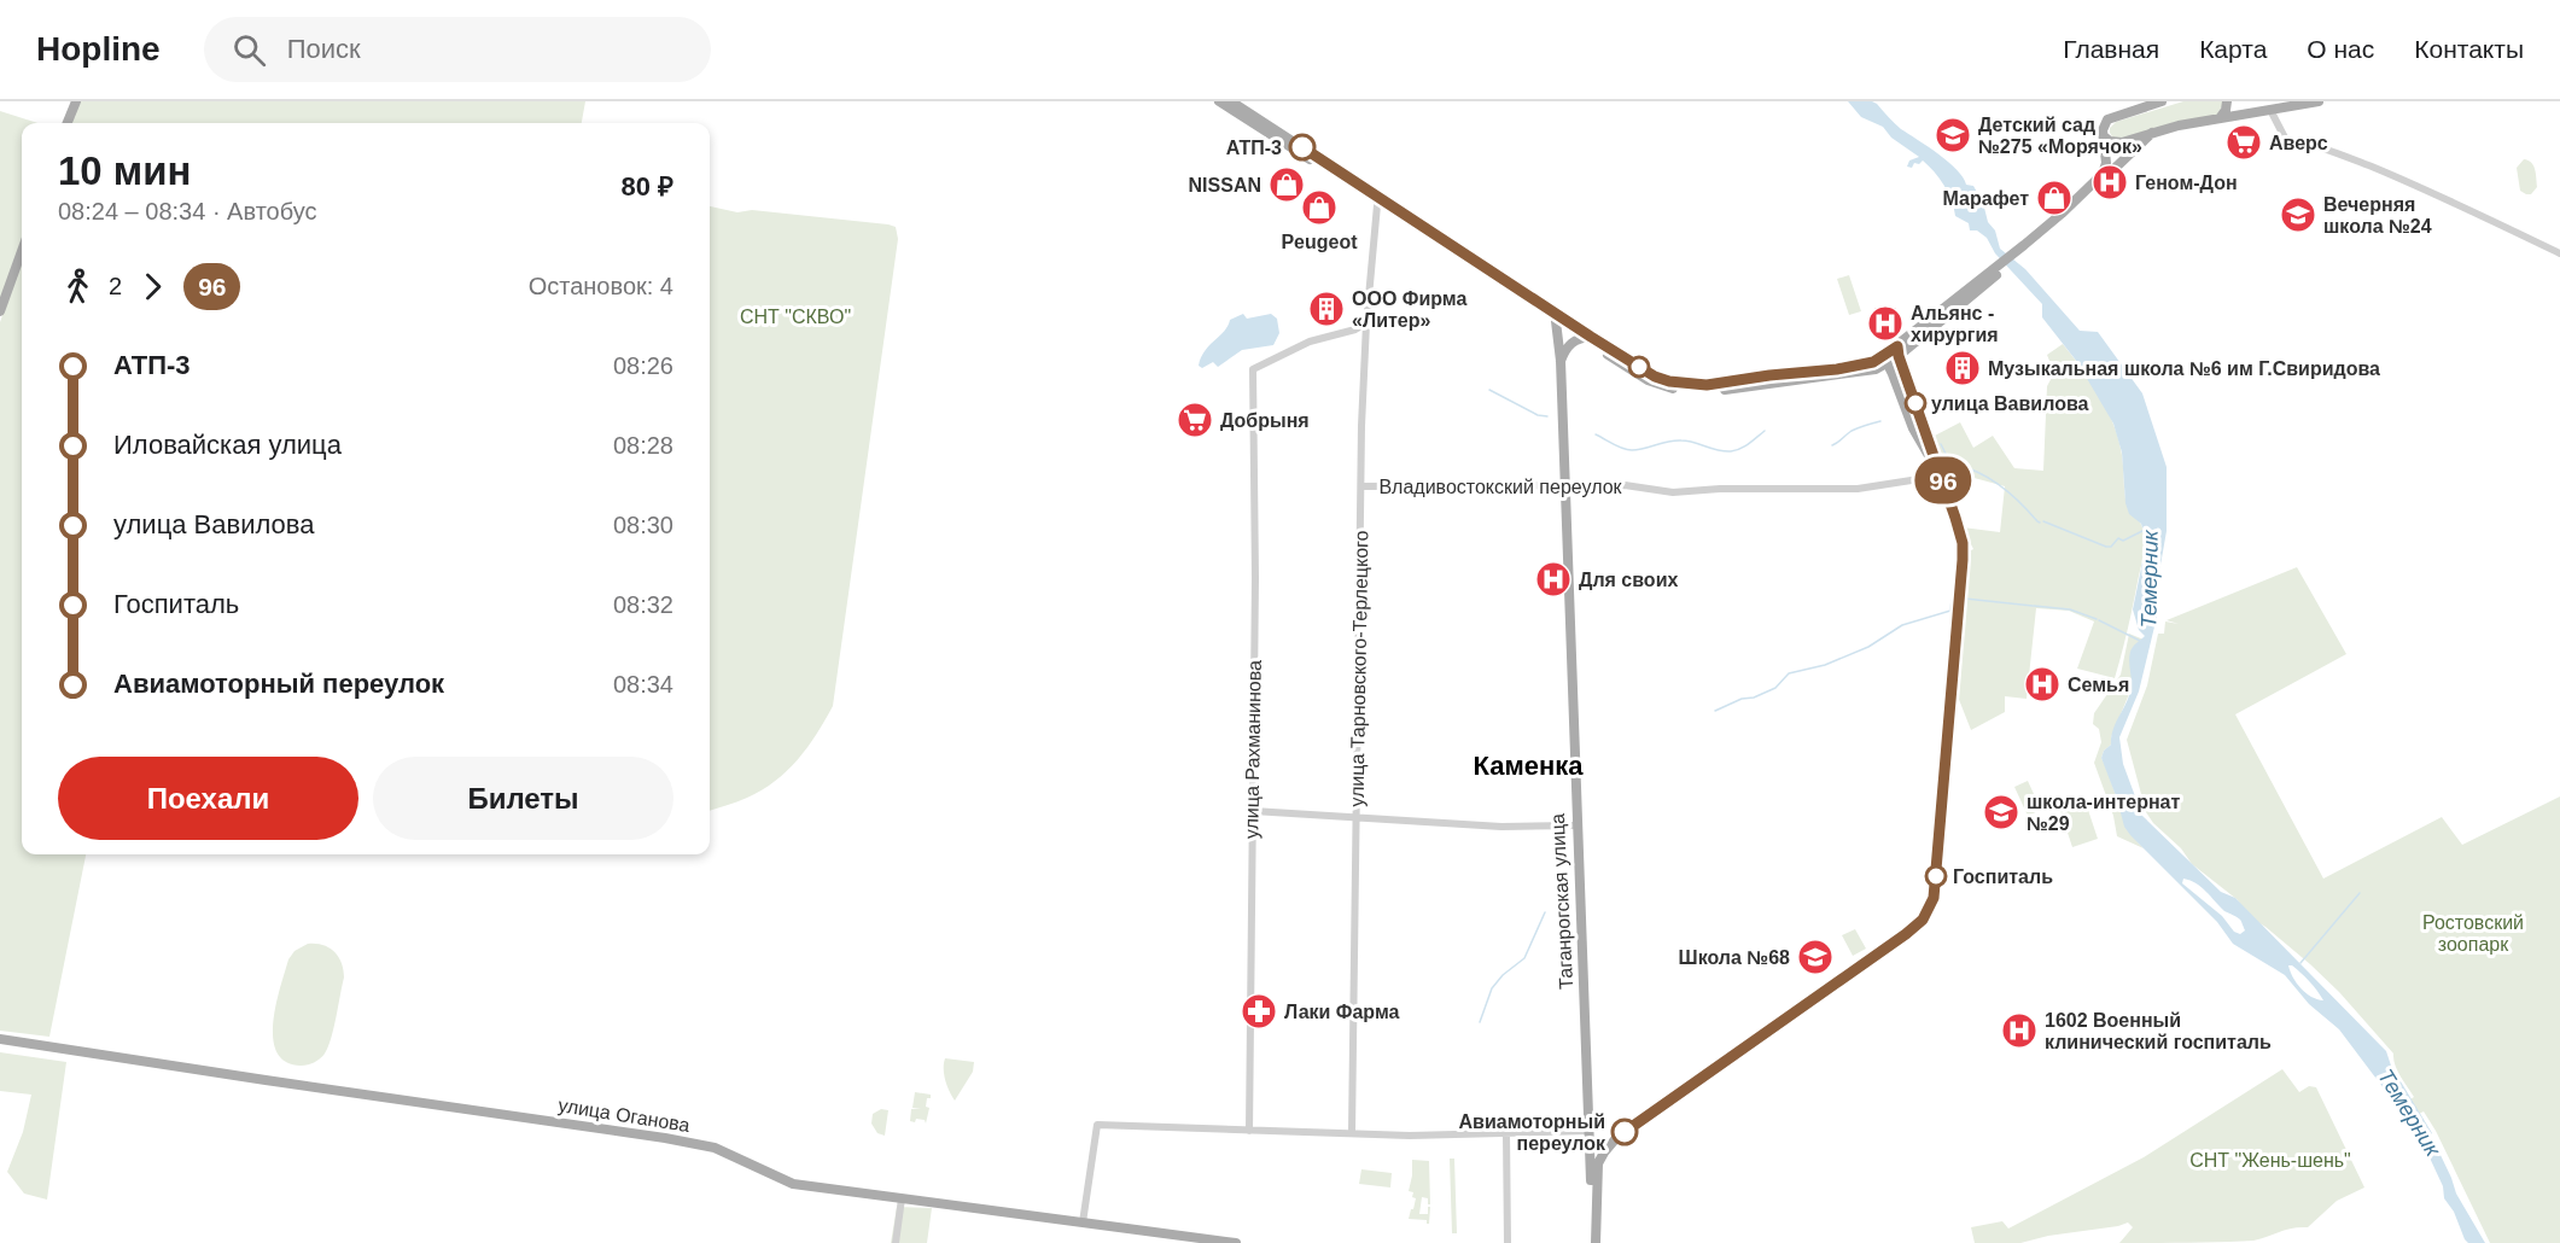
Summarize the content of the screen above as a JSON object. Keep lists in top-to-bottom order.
{
  "streets": {
    "main road": ["Таганрогская улица", "улица Оганова"],
    "street": ["Владивостокский переулок", "улица Тарновского-Терлецкого", "улица Рахманинова"]
  },
  "crossings": [
    ["Владивостокский переулок", "улица Тарновского-Терлецкого"],
    ["Владивостокский переулок", "Таганрогская улица"],
    ["улица Тарновского-Терлецкого", "улица Рахманинова"]
  ],
  "districts": ["Каменка"],
  "water": ["Темерник"],
  "parks": ["СНТ \"СКВО\"", "Ростовский зоопарк", "СНТ \"Жень-шень\""],
  "places": {
    "school or university": [
      "Детский сад №275 «Морячок»",
      "Вечерняя школа №24",
      "школа-интернат №29",
      "Школа №68"
    ],
    "supermarket": ["Аверс", "Добрыня"],
    "other": [
      "АТП-3",
      "улица Вавилова",
      "Госпиталь",
      "Авиамоторный переулок"
    ],
    "hospital": [
      "Геном-Дон",
      "Альянс - хирургия",
      "Для своих",
      "Семья",
      "1602 Военный клинический госпиталь"
    ],
    "shop": ["NISSAN", "Марафет", "Peugeot"],
    "building": ["ООО Фирма «Литер»", "Музыкальная школа №6 им Г.Свиридова"],
    "pharmacy": ["Лаки Фарма"]
  },
  "lines": ["bus line 96"],
  "page": {
    "header": "Hopline",
    "search": "Поиск",
    "nav": [
      "Главная",
      "Карта",
      "О нас",
      "Контакты"
    ],
    "on_map": "96",
    "heading": ["10 мин", "08:24 – 08:34 · Автобус", "80 ₽"],
    "legs": ["2", "96", "Остановок: 4"],
    "list": [
      {
        "name": "АТП-3",
        "value": "08:26"
      },
      {
        "name": "Иловайская улица",
        "value": "08:28"
      },
      {
        "name": "улица Вавилова",
        "value": "08:30"
      },
      {
        "name": "Госпиталь",
        "value": "08:32"
      },
      {
        "name": "Авиамоторный переулок",
        "value": "08:34"
      }
    ],
    "buttons": ["Поехали", "Билеты"]
  }
}
